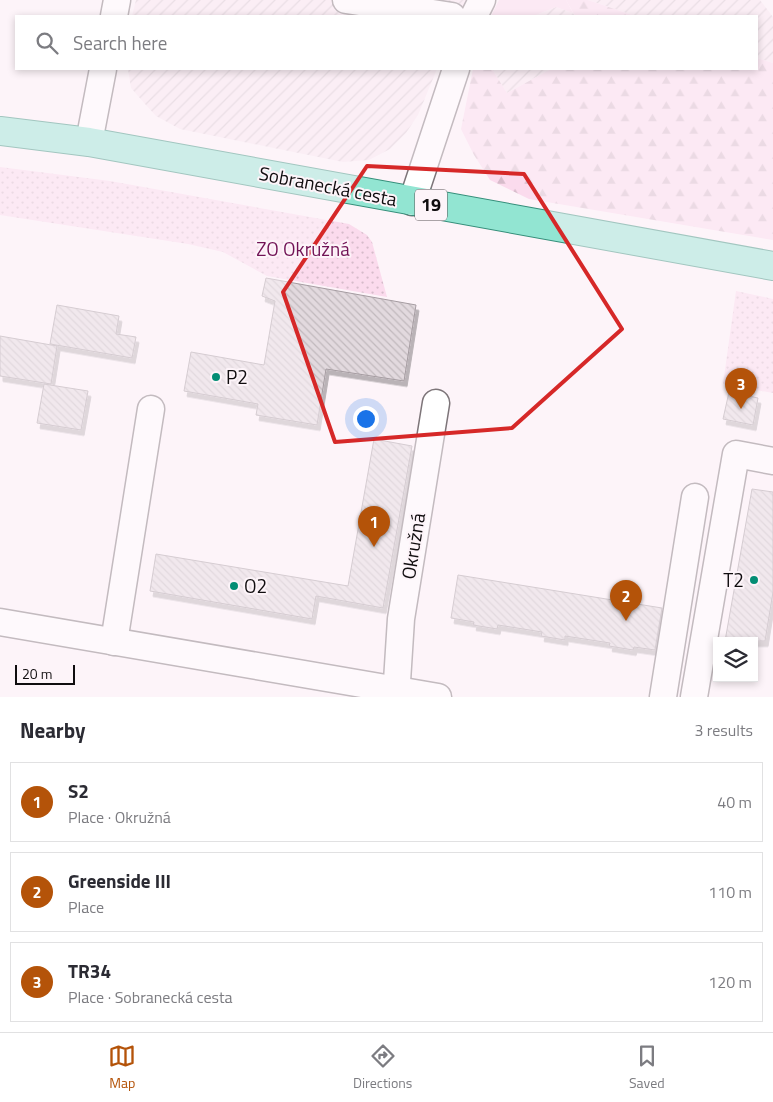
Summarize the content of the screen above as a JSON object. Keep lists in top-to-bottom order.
{
  "streets": {
    "main road": ["Sobranecká cesta", "19"],
    "street": ["Okružná"]
  },
  "parks": ["ZO Okružná"],
  "places": ["P2", "T2", "O2"],
  "scale_bar": "20 m",
  "page": {
    "search": "Search here",
    "pins": ["3", "1", "2"],
    "scale": "20 m",
    "heading": ["Nearby", "3 results"],
    "list": [
      {
        "mark": "1",
        "name": "S2",
        "note": "Place · Okružná",
        "value": "40 m"
      },
      {
        "mark": "2",
        "name": "Greenside III",
        "note": "Place",
        "value": "110 m"
      },
      {
        "mark": "3",
        "name": "TR34",
        "note": "Place · Sobranecká cesta",
        "value": "120 m"
      }
    ],
    "nav": ["Map", "Directions", "Saved"]
  }
}
